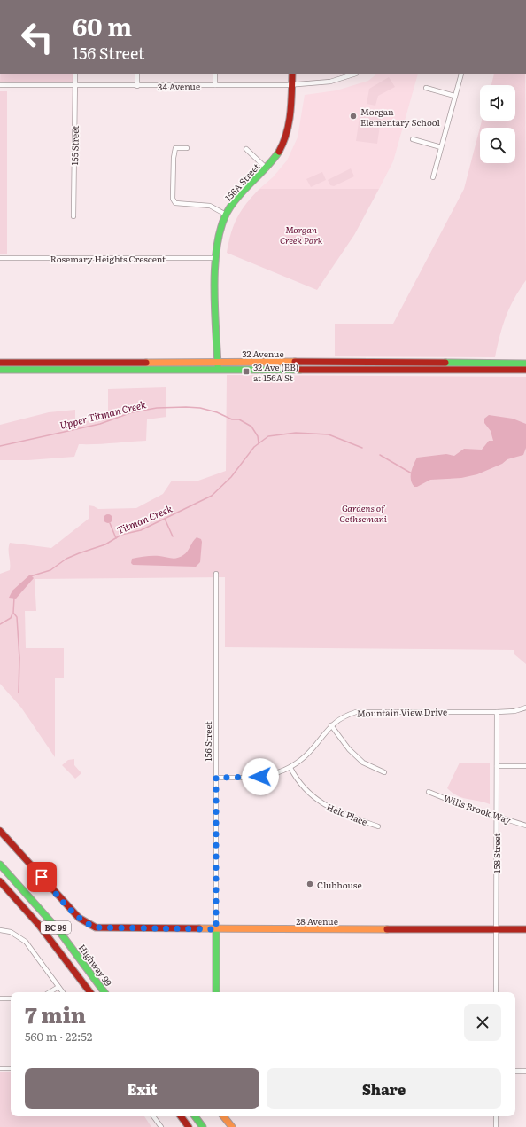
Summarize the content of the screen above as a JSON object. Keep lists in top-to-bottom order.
{
  "streets": {
    "main road": [
      "156A Street",
      "32 Avenue",
      "156 Street",
      "28 Avenue",
      "BC 99",
      "Highway 99"
    ],
    "street": [
      "34 Avenue",
      "155 Street",
      "Rosemary Heights Crescent",
      "Mountain View Drive",
      "Wills Brook Way",
      "Helc Place",
      "158 Street"
    ]
  },
  "crossings": [
    ["34 Avenue", "155 Street"],
    ["34 Avenue", "156A Street"],
    ["156A Street", "Rosemary Heights Crescent"],
    ["156A Street", "32 Avenue"],
    ["Mountain View Drive", "156 Street"],
    ["Mountain View Drive", "Helc Place"],
    ["Mountain View Drive", "158 Street"],
    ["156 Street", "28 Avenue"],
    ["Wills Brook Way", "158 Street"],
    ["158 Street", "28 Avenue"]
  ],
  "water": ["Upper Titman Creek", "Titman Creek"],
  "parks": ["Morgan Creek Park", "Gardens of Gethsemani"],
  "places": {
    "other": ["Morgan Elementary School", "Clubhouse"],
    "transit": ["32 Ave (EB) at 156A St"]
  },
  "page": {
    "turn": ["60 m", "156 Street"],
    "heading": ["7 min", "560 m · 22:52"],
    "buttons": ["Exit", "Share"]
  }
}
